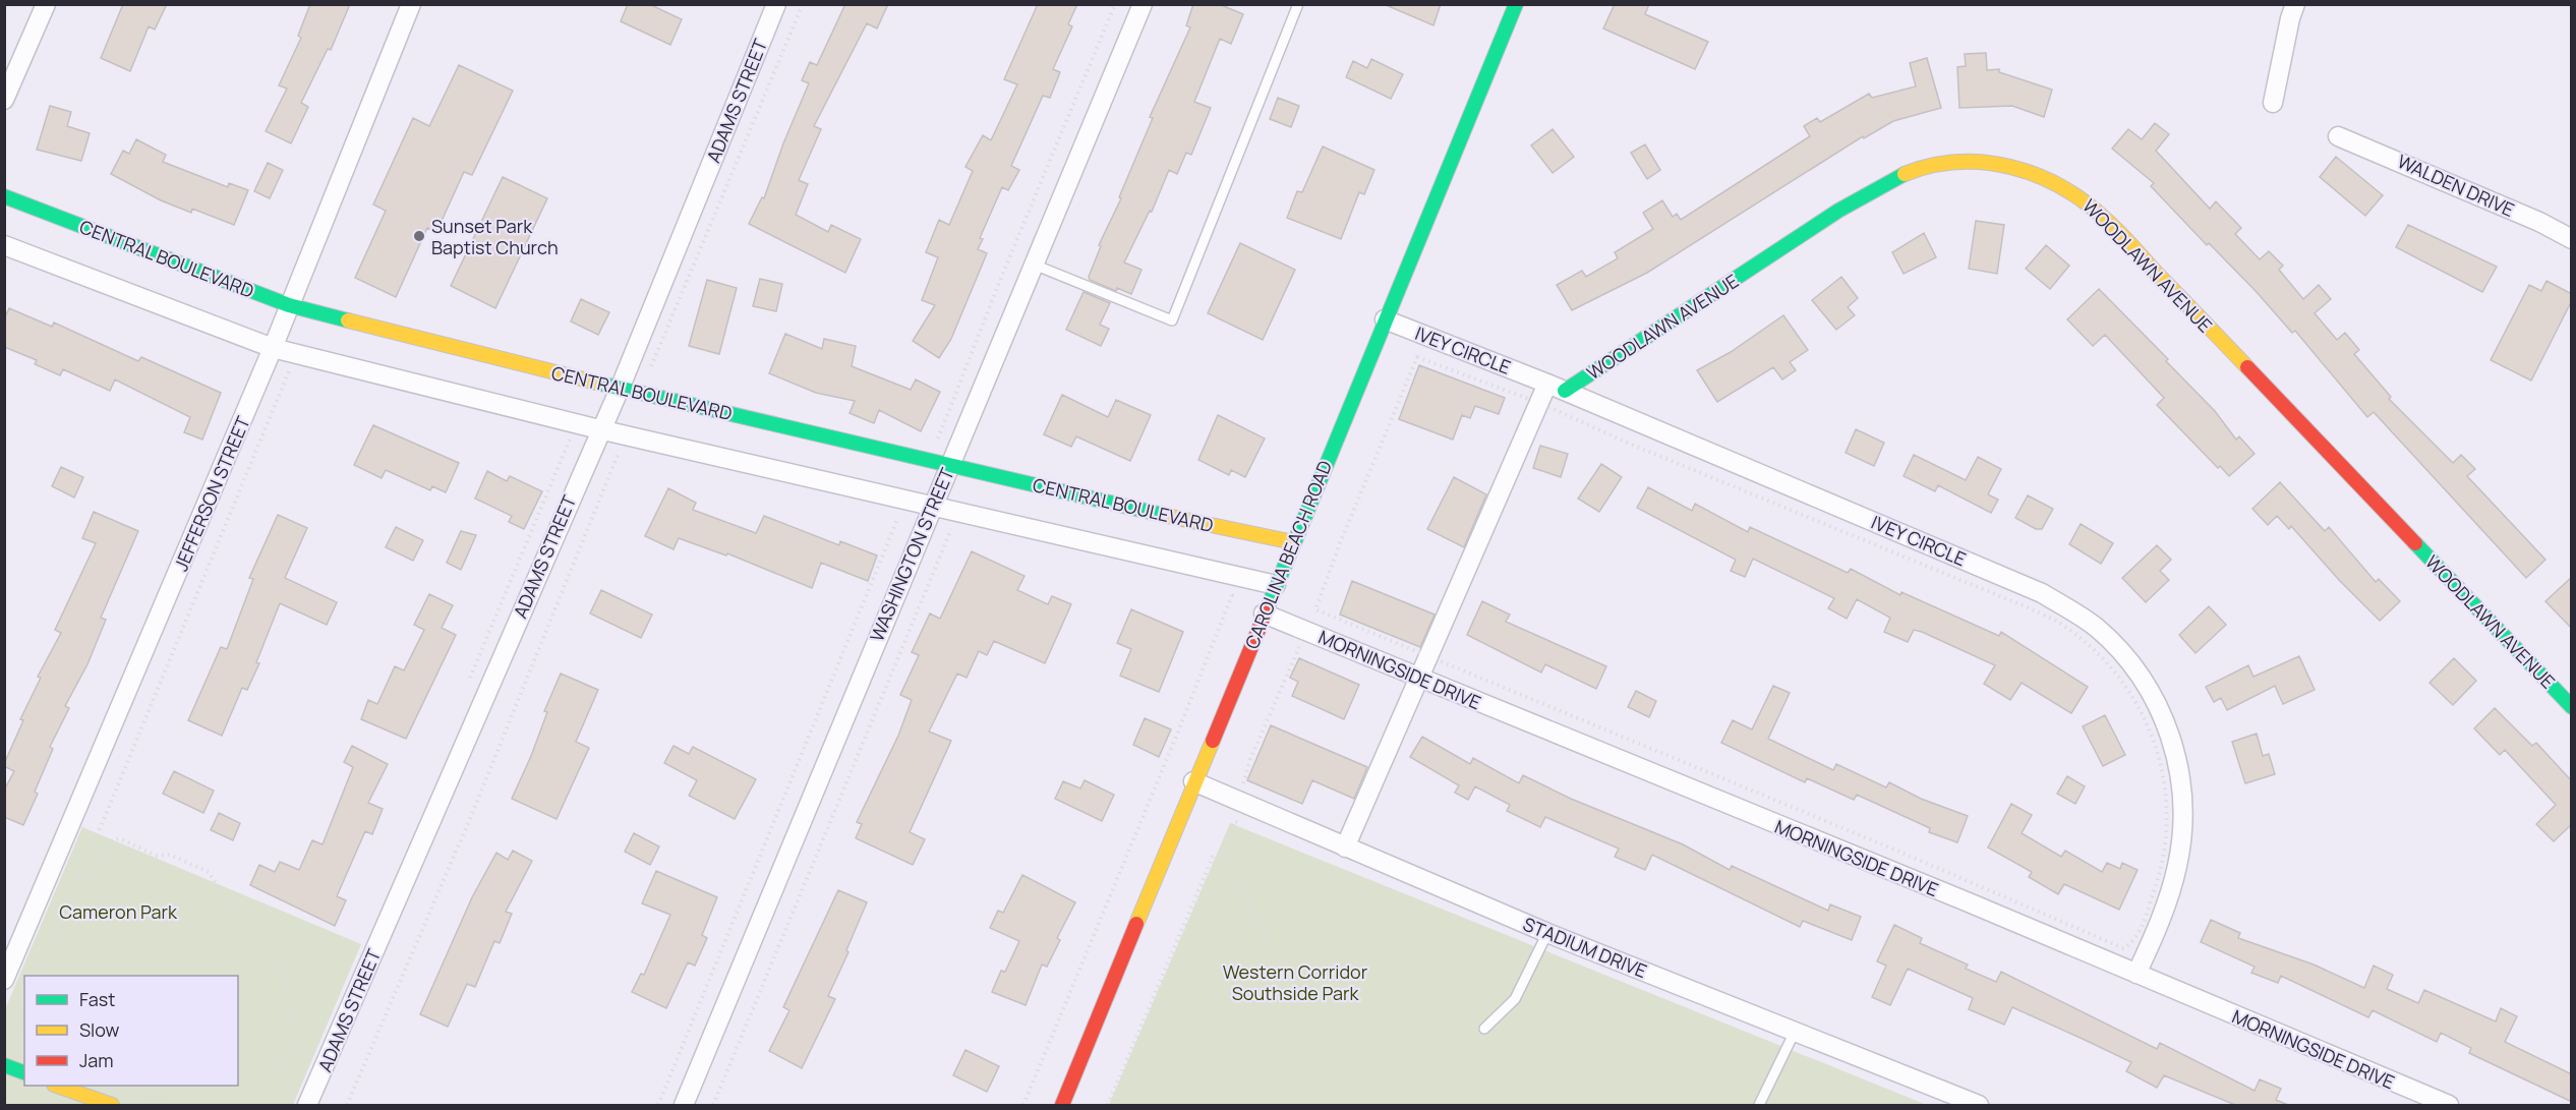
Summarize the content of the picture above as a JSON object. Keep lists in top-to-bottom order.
{
  "streets": {
    "main road": ["CENTRAL BOULEVARD", "WOODLAWN AVENUE", "CAROLINA BEACH ROAD"],
    "street": [
      "ADAMS STREET",
      "WALDEN DRIVE",
      "IVEY CIRCLE",
      "JEFFERSON STREET",
      "WASHINGTON STREET",
      "MORNINGSIDE DRIVE",
      "STADIUM DRIVE"
    ]
  },
  "crossings": [
    ["ADAMS STREET", "CENTRAL BOULEVARD"],
    ["CENTRAL BOULEVARD", "JEFFERSON STREET"],
    ["CENTRAL BOULEVARD", "WASHINGTON STREET"],
    ["CENTRAL BOULEVARD", "CAROLINA BEACH ROAD"],
    ["WOODLAWN AVENUE", "IVEY CIRCLE"],
    ["IVEY CIRCLE", "CAROLINA BEACH ROAD"],
    ["IVEY CIRCLE", "MORNINGSIDE DRIVE"],
    ["CAROLINA BEACH ROAD", "MORNINGSIDE DRIVE"],
    ["CAROLINA BEACH ROAD", "STADIUM DRIVE"]
  ],
  "parks": ["Cameron Park", "Western Corridor Southside Park"],
  "places": ["Sunset Park Baptist Church"],
  "legend": ["Fast", "Slow", "Jam"]
}
